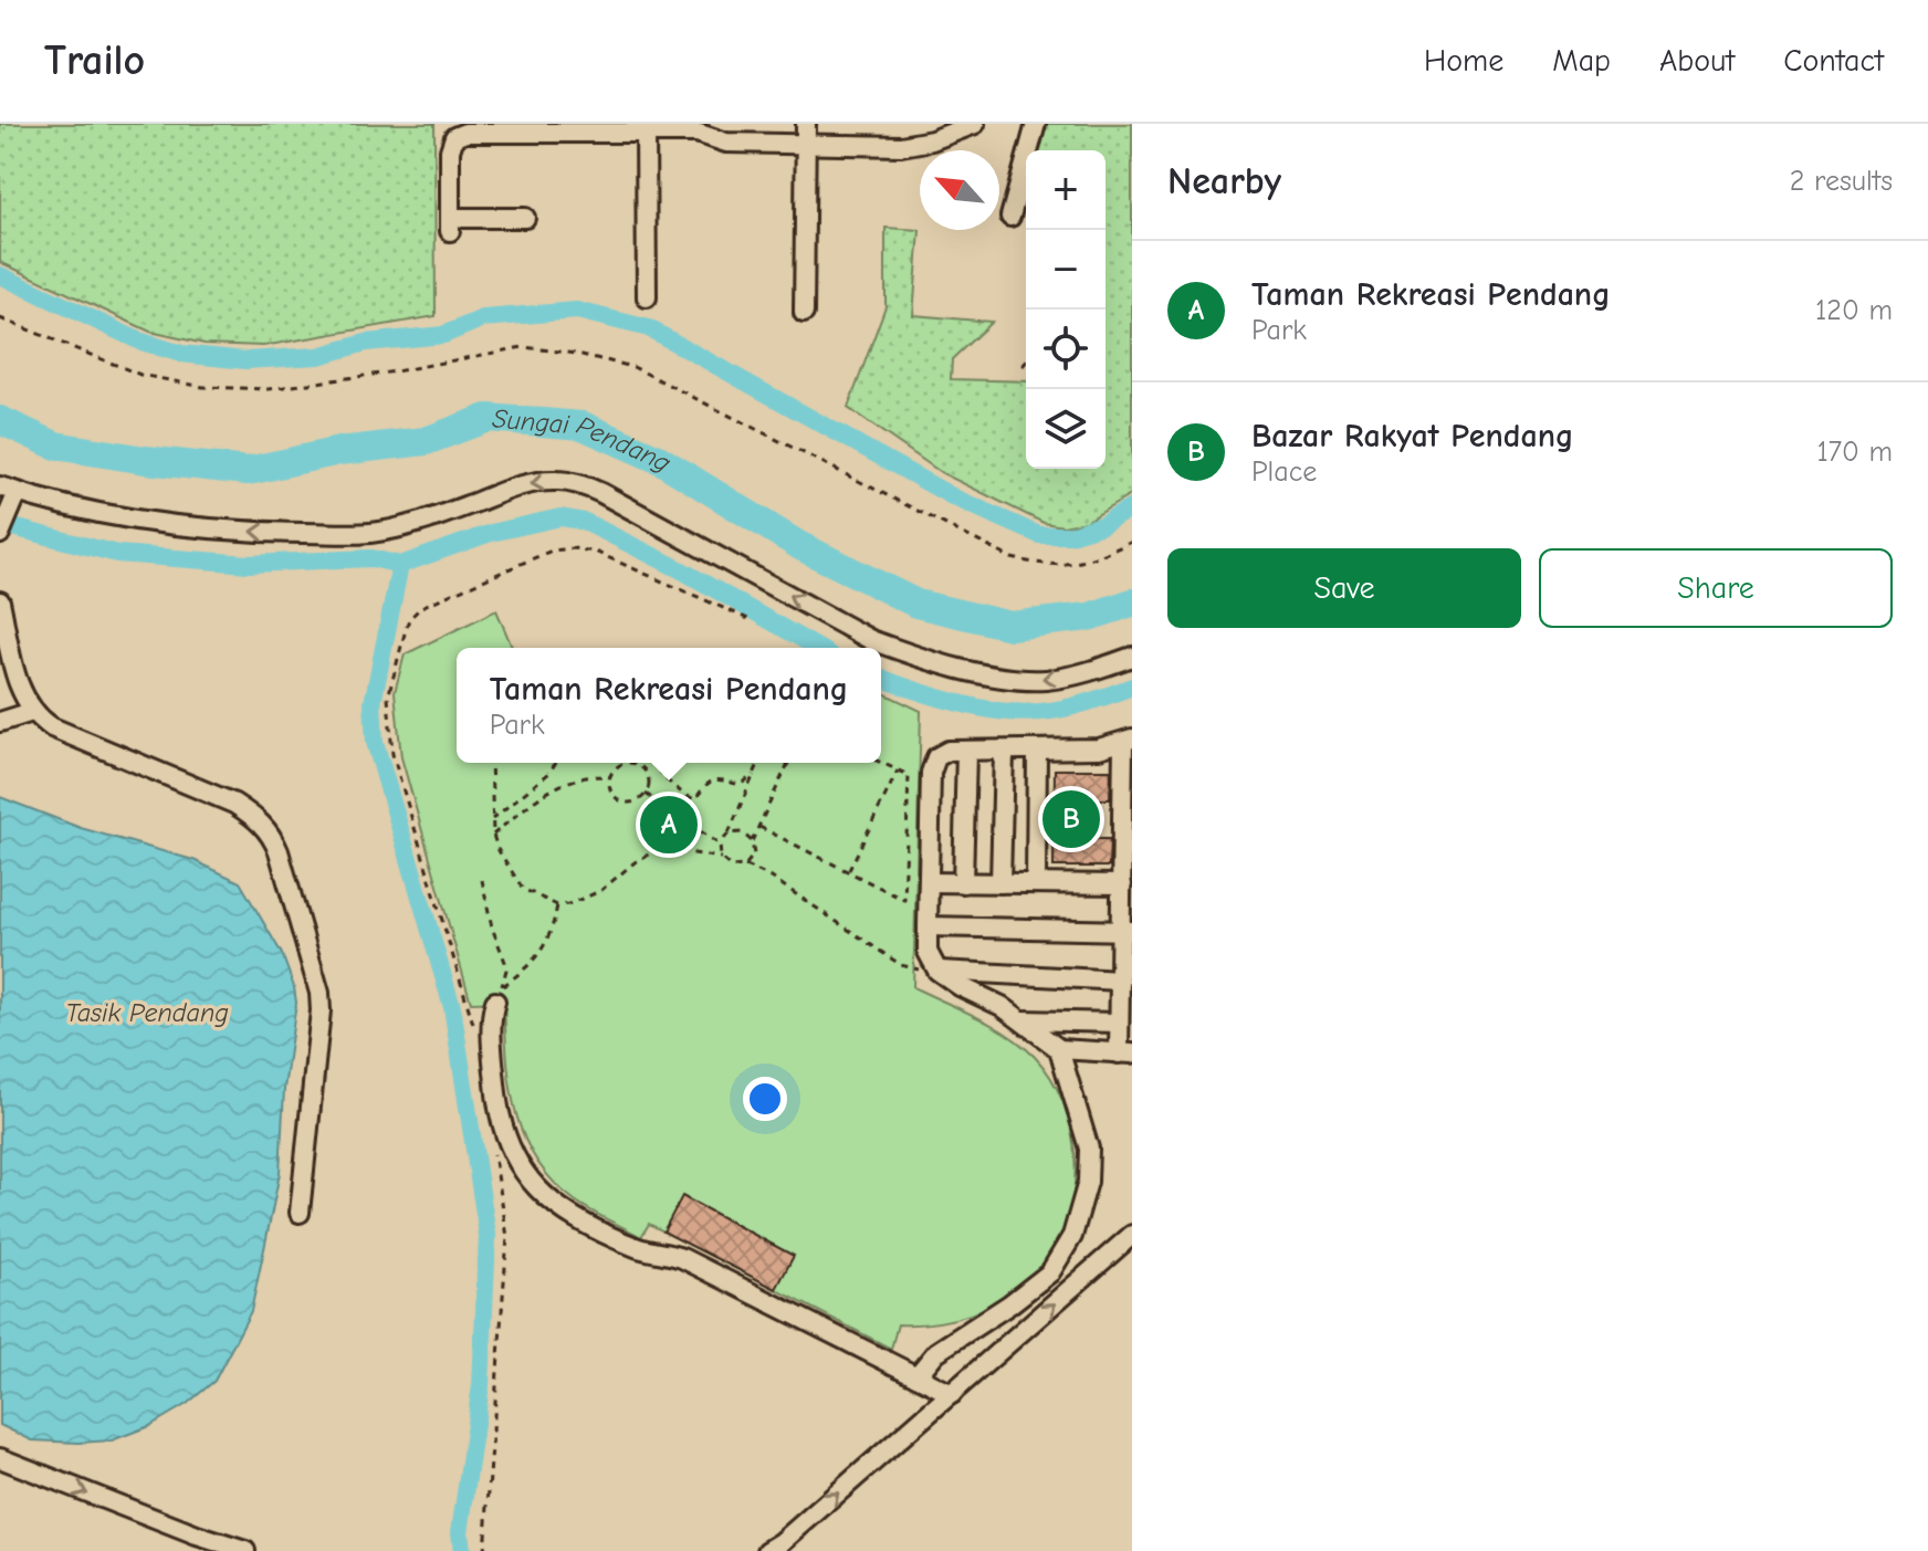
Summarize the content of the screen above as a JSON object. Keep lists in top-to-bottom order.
{
  "water": ["Sungai Pendang", "Tasik Pendang"],
  "north": "top left",
  "page": {
    "header": "Trailo",
    "nav": [
      "Home",
      "Map",
      "About",
      "Contact"
    ],
    "heading": ["Nearby", "2 results"],
    "map_buttons": ["+", "−"],
    "list": [
      {
        "mark": "A",
        "name": "Taman Rekreasi Pendang",
        "note": "Park",
        "value": "120 m"
      },
      {
        "mark": "B",
        "name": "Bazar Rakyat Pendang",
        "note": "Place",
        "value": "170 m"
      }
    ],
    "buttons": ["Save", "Share"],
    "popup": ["Taman Rekreasi Pendang", "Park"],
    "pins": ["B", "A"]
  }
}
